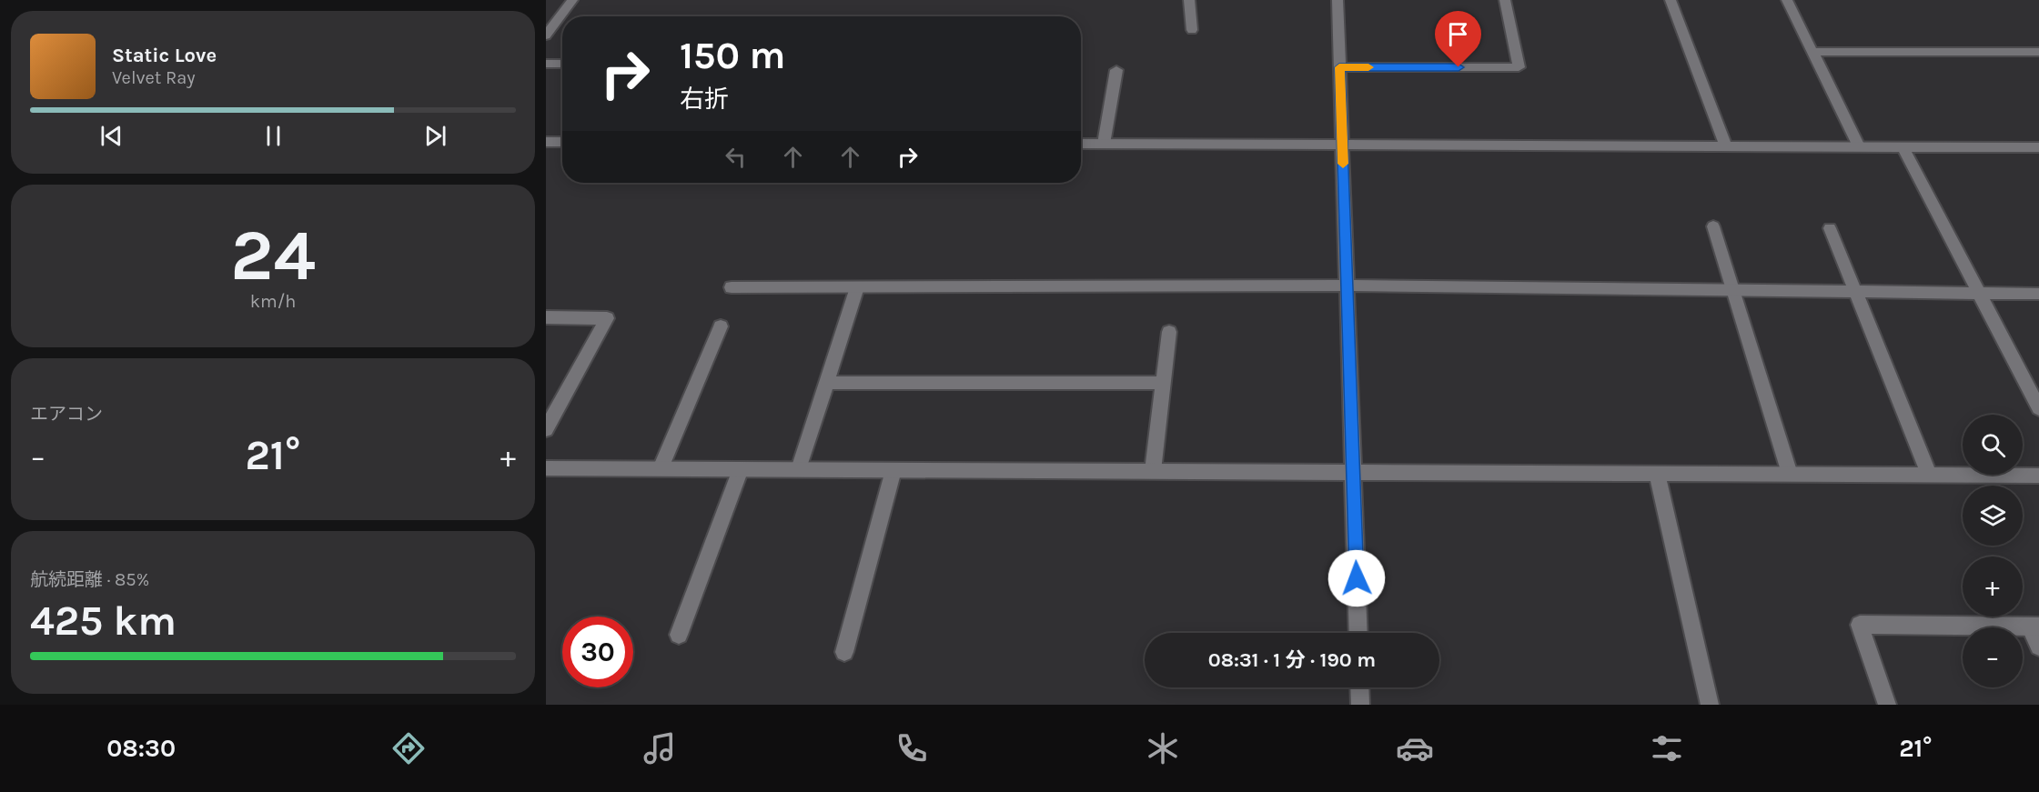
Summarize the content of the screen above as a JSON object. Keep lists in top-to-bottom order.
{
  "page": {
    "turn": ["150 m", "右折"],
    "song": ["Static Love", "Velvet Ray"],
    "tile": [
      ["24", "km/h"],
      "エアコン",
      ["航続距離 · 85%", "425 km"]
    ],
    "map_buttons": ["+", "−"],
    "heat": ["−", "21°", "+"],
    "limit": "30",
    "trip": "08:31 · 1 分 · 190 m",
    "tabs": ["08:30", "21°"]
  }
}
